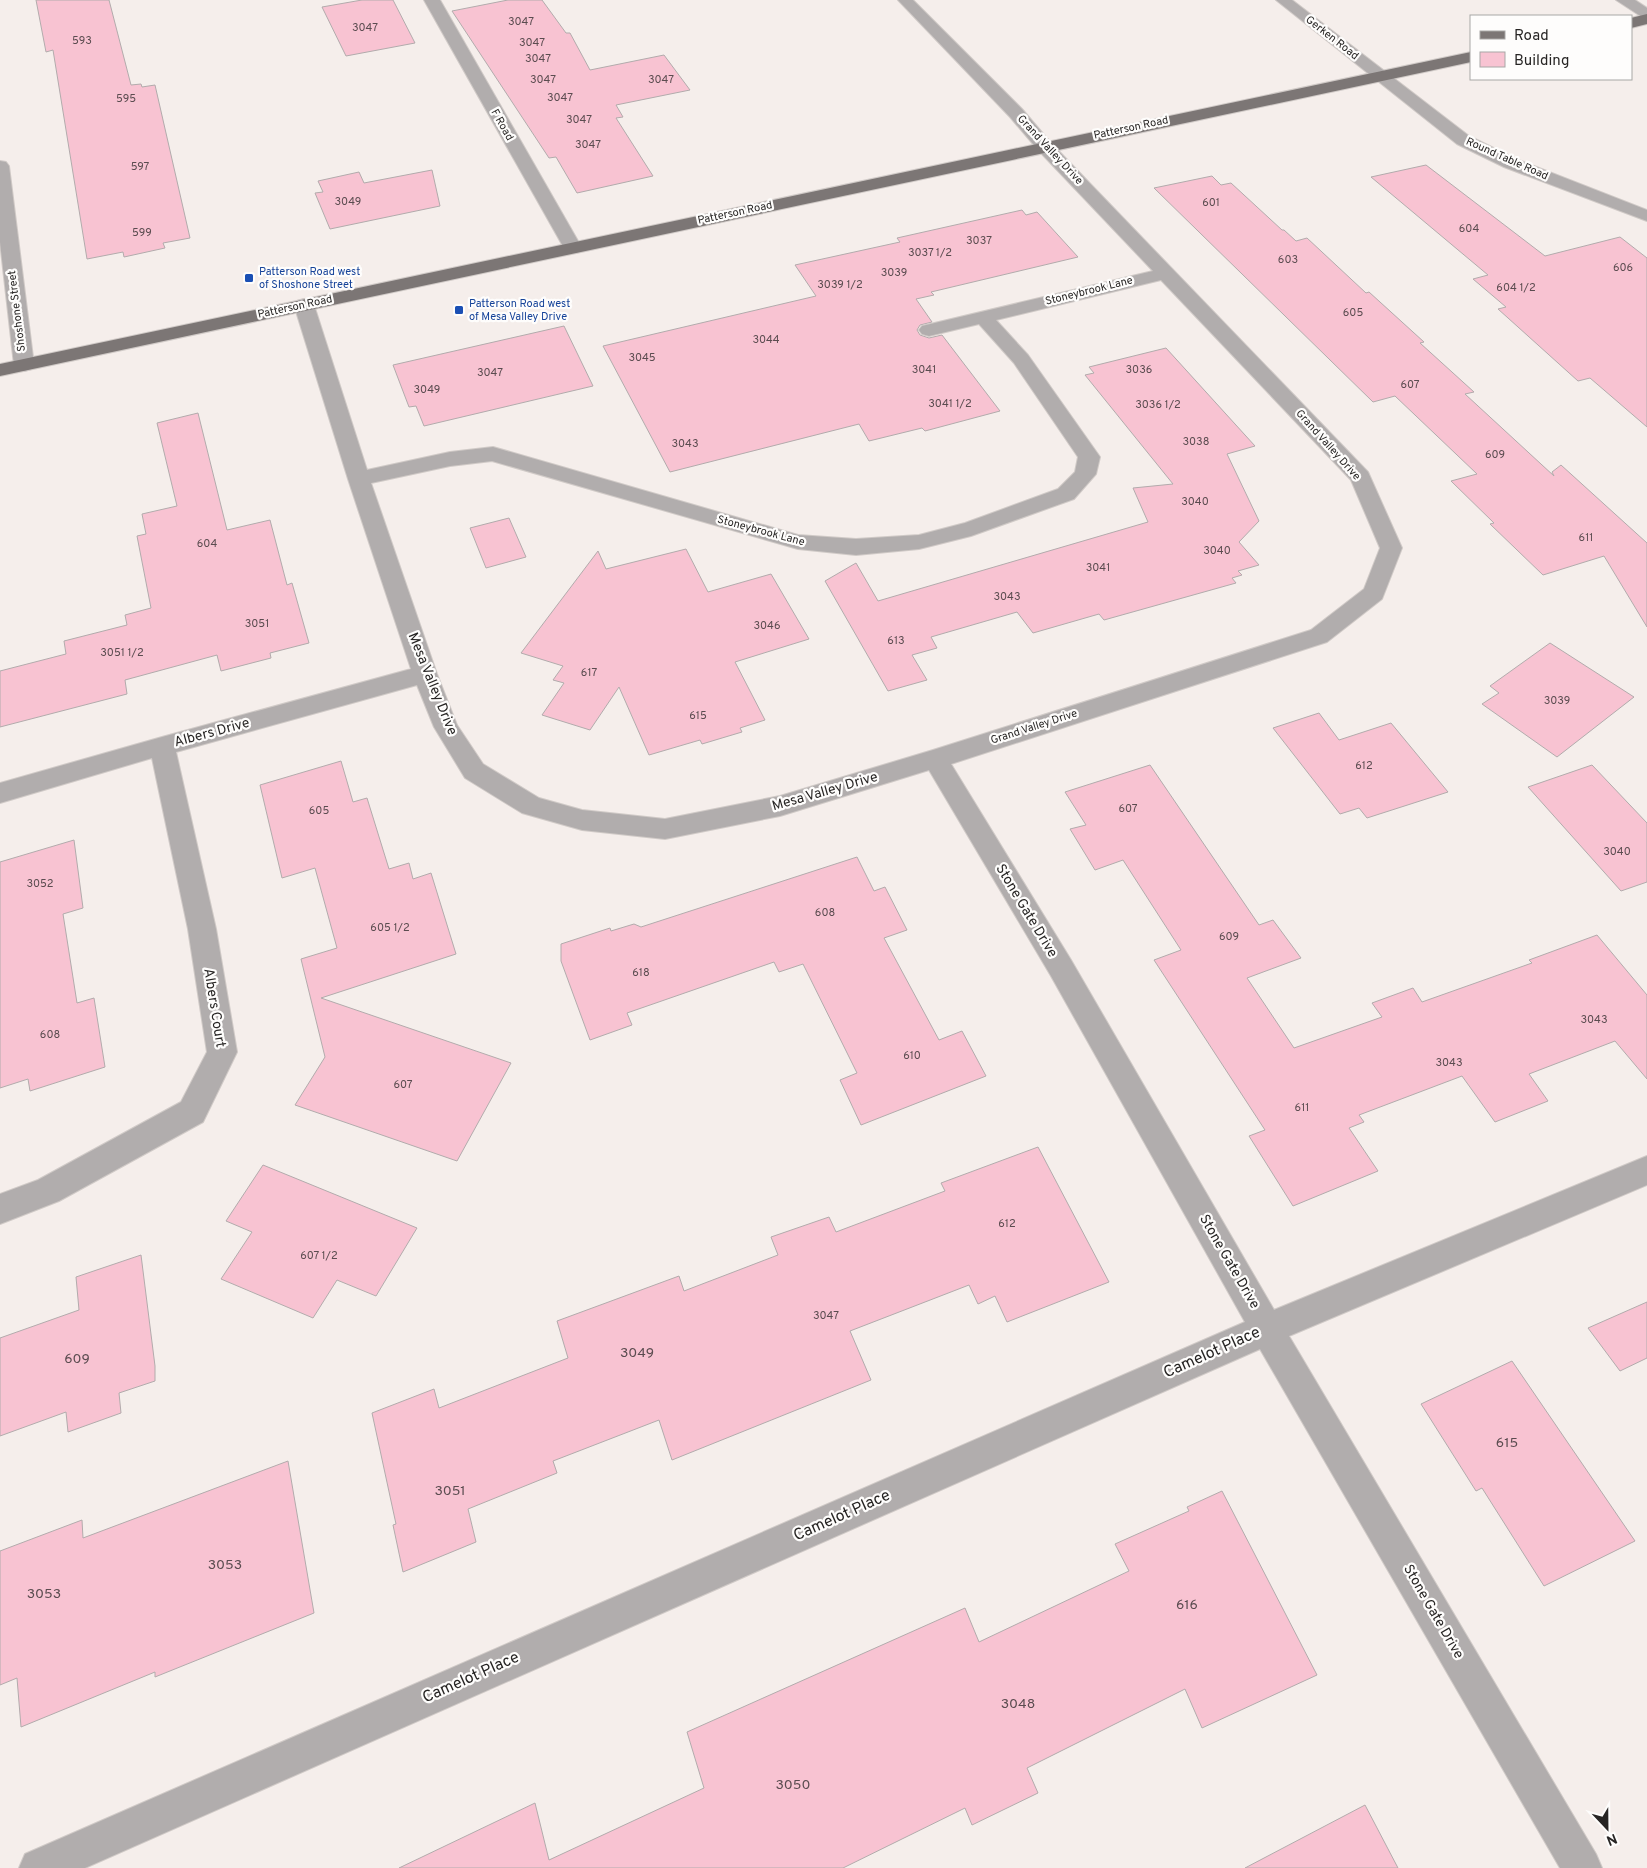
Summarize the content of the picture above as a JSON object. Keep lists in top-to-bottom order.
{
  "streets": {
    "main road": ["Patterson Road"],
    "street": [
      "Gerken Road",
      "F Road",
      "Grand Valley Drive",
      "Round Table Road",
      "Stoneybrook Lane",
      "Shoshone Street",
      "Mesa Valley Drive",
      "Albers Drive",
      "Stone Gate Drive",
      "Albers Court",
      "Camelot Place"
    ]
  },
  "crossings": [
    ["Gerken Road", "Patterson Road"],
    ["Gerken Road", "Round Table Road"],
    ["F Road", "Patterson Road"],
    ["Patterson Road", "Grand Valley Drive"],
    ["Patterson Road", "Round Table Road"],
    ["Patterson Road", "Shoshone Street"],
    ["Patterson Road", "Mesa Valley Drive"],
    ["Grand Valley Drive", "Stoneybrook Lane"],
    ["Grand Valley Drive", "Mesa Valley Drive"],
    ["Grand Valley Drive", "Stone Gate Drive"],
    ["Stoneybrook Lane", "Mesa Valley Drive"],
    ["Mesa Valley Drive", "Albers Drive"],
    ["Mesa Valley Drive", "Stone Gate Drive"],
    ["Albers Drive", "Albers Court"],
    ["Stone Gate Drive", "Camelot Place"]
  ],
  "places": {
    "transit": ["Patterson Road west of Shoshone Street", "Patterson Road west of Mesa Valley Drive"]
  },
  "house_numbers": [
    "3047",
    "3047",
    "593",
    "3047",
    "3047",
    "3047",
    "3047",
    "3047",
    "595",
    "3047",
    "3047",
    "597",
    "3049",
    "601",
    "604",
    "599",
    "3037",
    "3037 1/2",
    "603",
    "606",
    "3039",
    "3039 1/2",
    "604 1/2",
    "605",
    "3044",
    "3045",
    "3041",
    "3036",
    "3047",
    "607",
    "3049",
    "3041 1/2",
    "3036 1/2",
    "3038",
    "3043",
    "609",
    "3040",
    "611",
    "604",
    "3040",
    "3041",
    "3043",
    "3051",
    "3046",
    "613",
    "3051 1/2",
    "617",
    "3039",
    "615",
    "612",
    "607",
    "605",
    "3040",
    "3052",
    "608",
    "605 1/2",
    "609",
    "618",
    "3043",
    "608",
    "610",
    "3043",
    "607",
    "611",
    "612",
    "607 1/2",
    "3047",
    "3049",
    "609",
    "615",
    "3051",
    "3053",
    "3053",
    "616",
    "3048",
    "3050"
  ],
  "legend": ["Road", "Building"],
  "north": "bottom"
}
